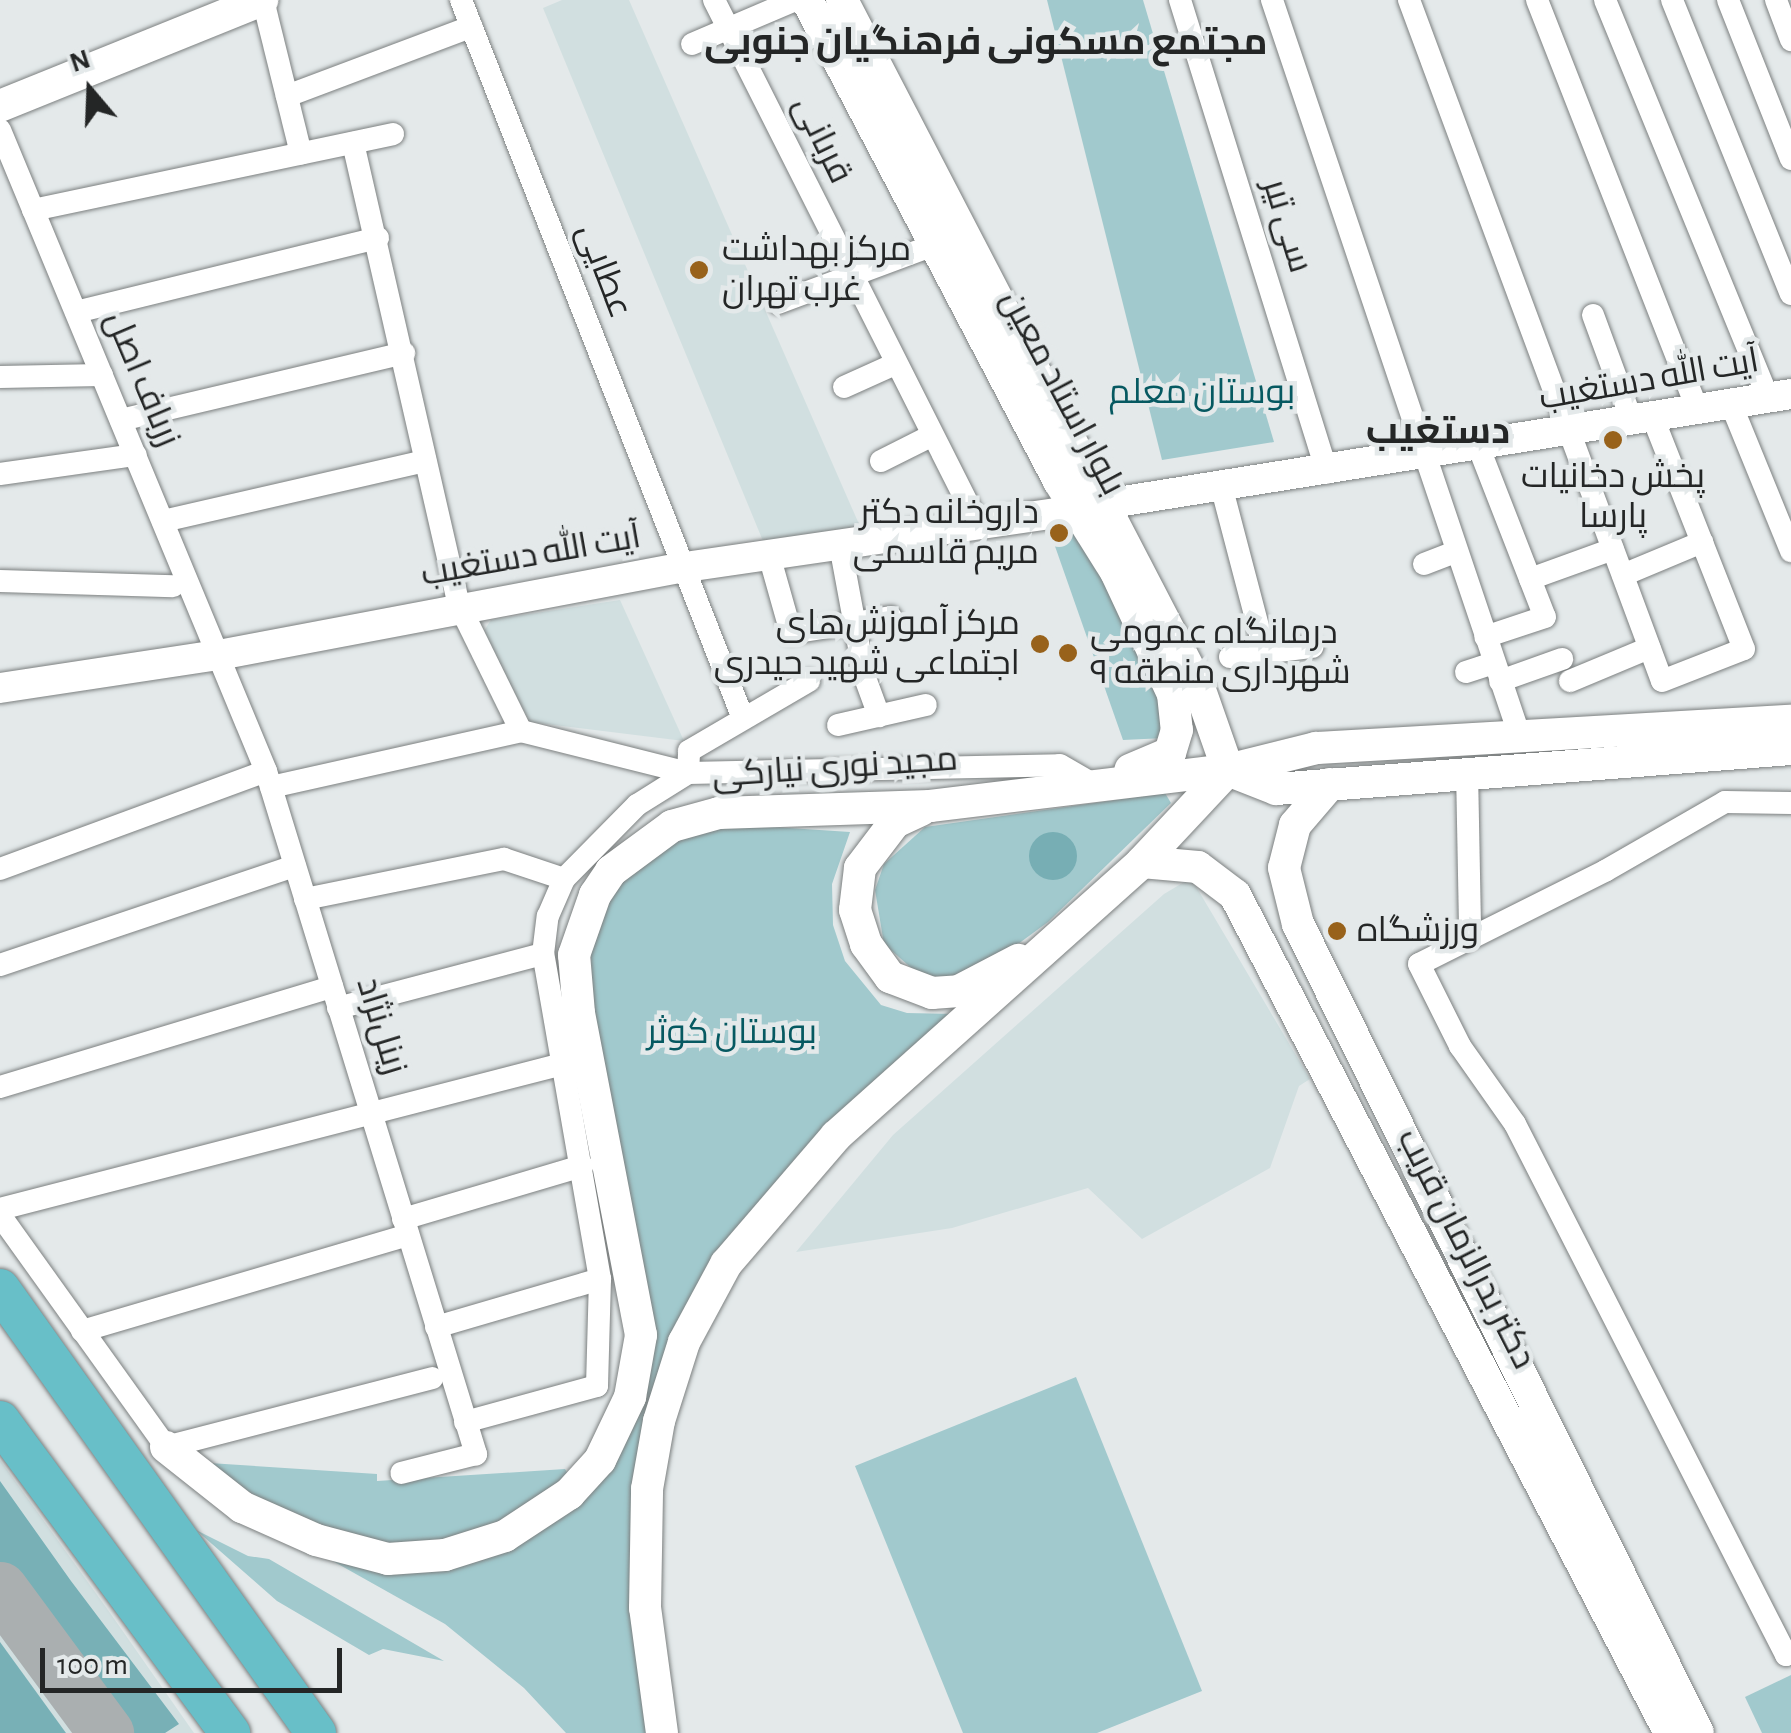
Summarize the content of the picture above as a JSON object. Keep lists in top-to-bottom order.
{
  "streets": {
    "main road": ["بلوار استاد معین", "مجید نوری نیارکی", "دکتر بدرالزمان قریب"],
    "street": [
      "قربانی",
      "سی تیر",
      "عطایی",
      "زرباف اصل",
      "آیت الله دستغیب",
      "زینل‌نژاد"
    ]
  },
  "crossings": [
    ["قربانی", "آیت الله دستغیب"],
    ["سی تیر", "آیت الله دستغیب"],
    ["عطایی", "آیت الله دستغیب"],
    ["زرباف اصل", "آیت الله دستغیب"],
    ["زرباف اصل", "زینل‌نژاد"],
    ["آیت الله دستغیب", "بلوار استاد معین"],
    ["آیت الله دستغیب", "زینل‌نژاد"],
    ["بلوار استاد معین", "مجید نوری نیارکی"],
    ["مجید نوری نیارکی", "دکتر بدرالزمان قریب"]
  ],
  "districts": ["مجتمع مسکونی فرهنگیان جنوبی", "دستغیب"],
  "parks": ["بوستان معلم", "بوستان کوثر"],
  "places": [
    "مرکز بهداشت غرب تهران",
    "پخش دخانیات پارسا",
    "داروخانه دکتر مریم قاسمی",
    "مرکز آموزش‌های اجتماعی شهید حیدری",
    "درمانگاه عمومی شهرداری منطقه ۹",
    "ورزشگاه"
  ],
  "scale_bar": "100 m",
  "north": "top"
}
